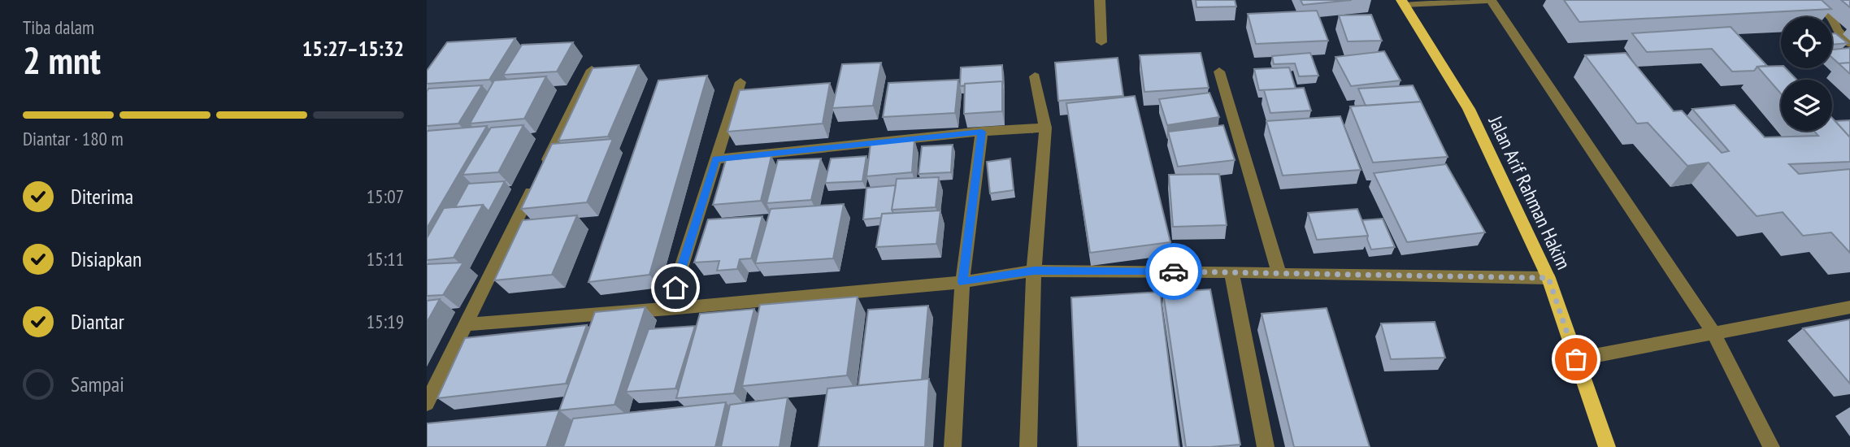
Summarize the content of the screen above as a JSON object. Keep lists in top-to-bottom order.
{
  "streets": {
    "main road": ["Jalan Arif Rahman Hakim"]
  },
  "page": {
    "heading": ["2 mnt", "Tiba dalam", "15:27–15:32"],
    "bar": "Diantar · 180 m",
    "list": [
      ["Diterima", "15:07"],
      ["Disiapkan", "15:11"],
      ["Diantar", "15:19"],
      "Sampai"
    ]
  }
}
